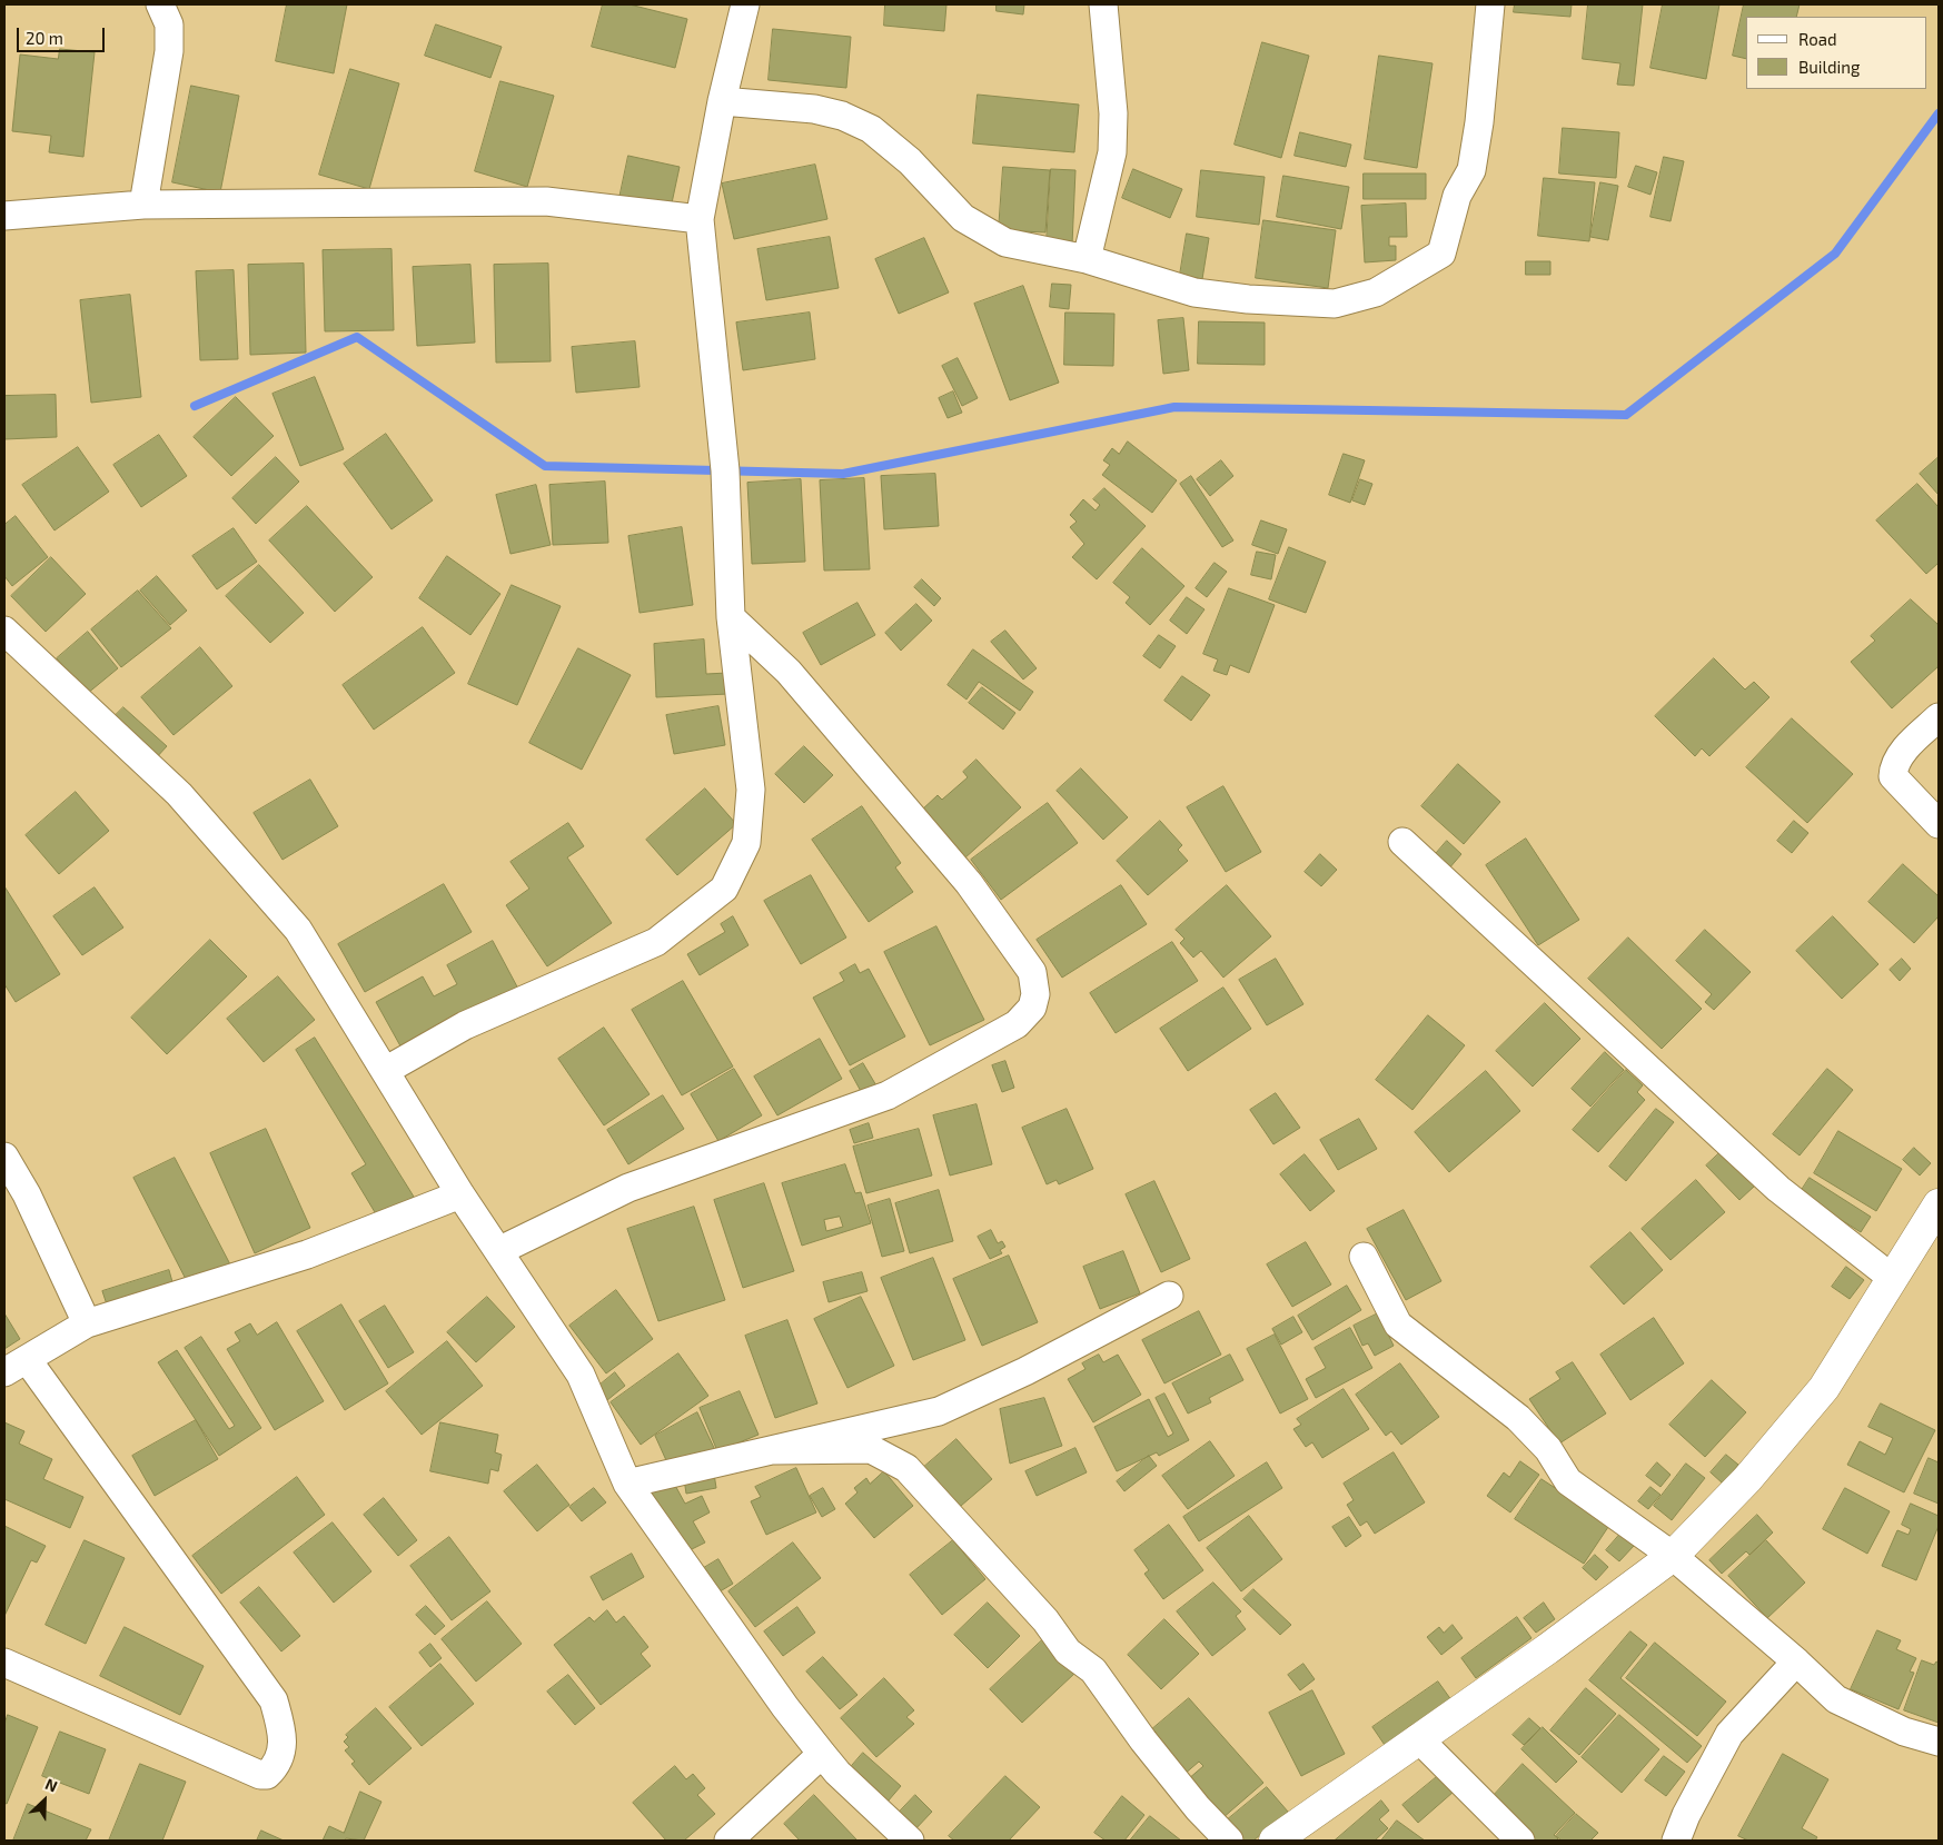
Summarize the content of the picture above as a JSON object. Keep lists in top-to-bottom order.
{
  "legend": ["Road", "Building"],
  "scale_bar": "20 m",
  "north": "top right"
}
